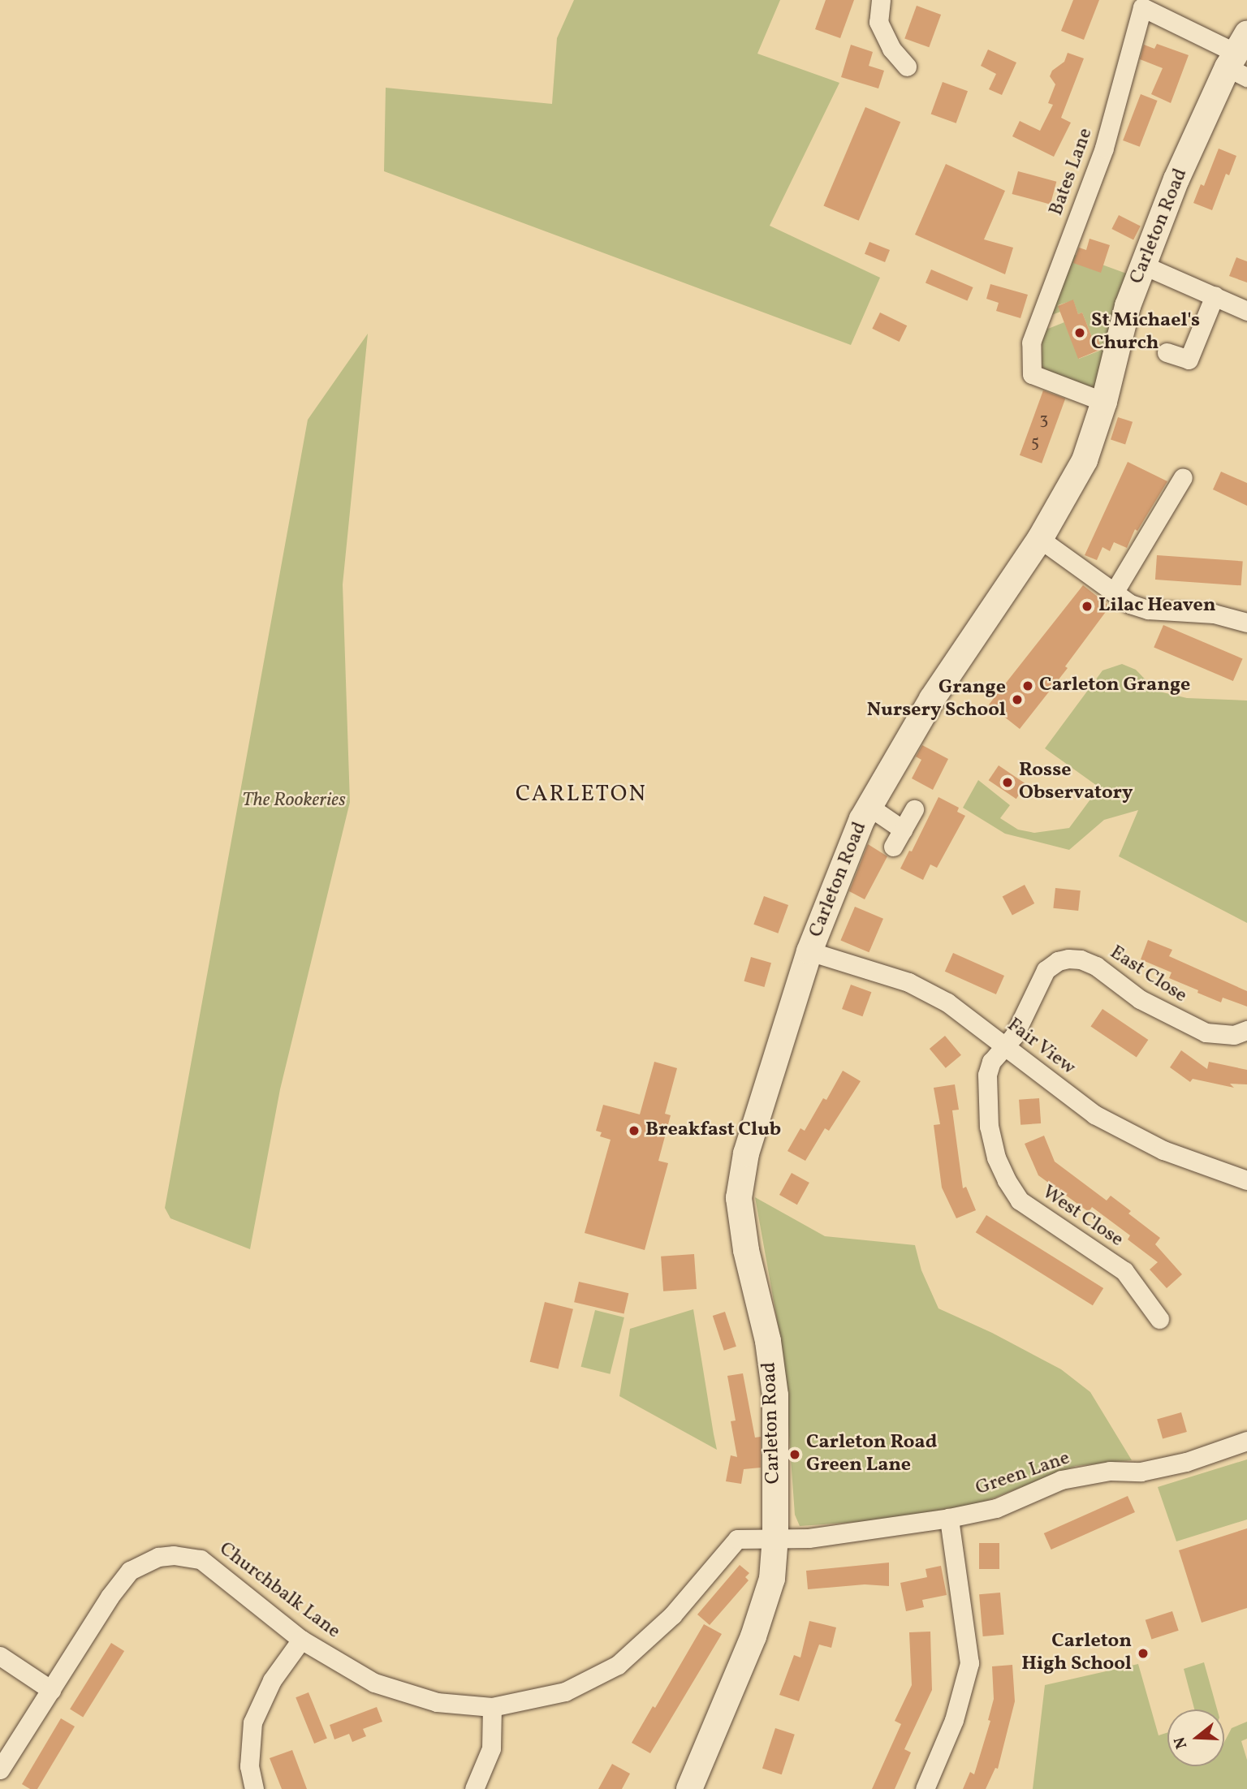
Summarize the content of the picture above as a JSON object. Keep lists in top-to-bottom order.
{
  "streets": {
    "street": [
      "Bates Lane",
      "Carleton Road",
      "East Close",
      "Fair View",
      "West Close",
      "Green Lane",
      "Churchbalk Lane"
    ]
  },
  "crossings": [
    ["Bates Lane", "Carleton Road"],
    ["Carleton Road", "Fair View"],
    ["Carleton Road", "Green Lane"],
    ["Carleton Road", "Churchbalk Lane"],
    ["East Close", "Fair View"],
    ["East Close", "West Close"],
    ["Fair View", "West Close"],
    ["Green Lane", "Churchbalk Lane"]
  ],
  "districts": ["CARLETON"],
  "parks": ["The Rookeries"],
  "places": [
    "St Michael's Church",
    "Lilac Heaven",
    "Carleton Grange",
    "Grange Nursery School",
    "Rosse Observatory",
    "Breakfast Club",
    "Carleton Road Green Lane",
    "Carleton High School"
  ],
  "house_numbers": ["3", "5"],
  "north": "left"
}
